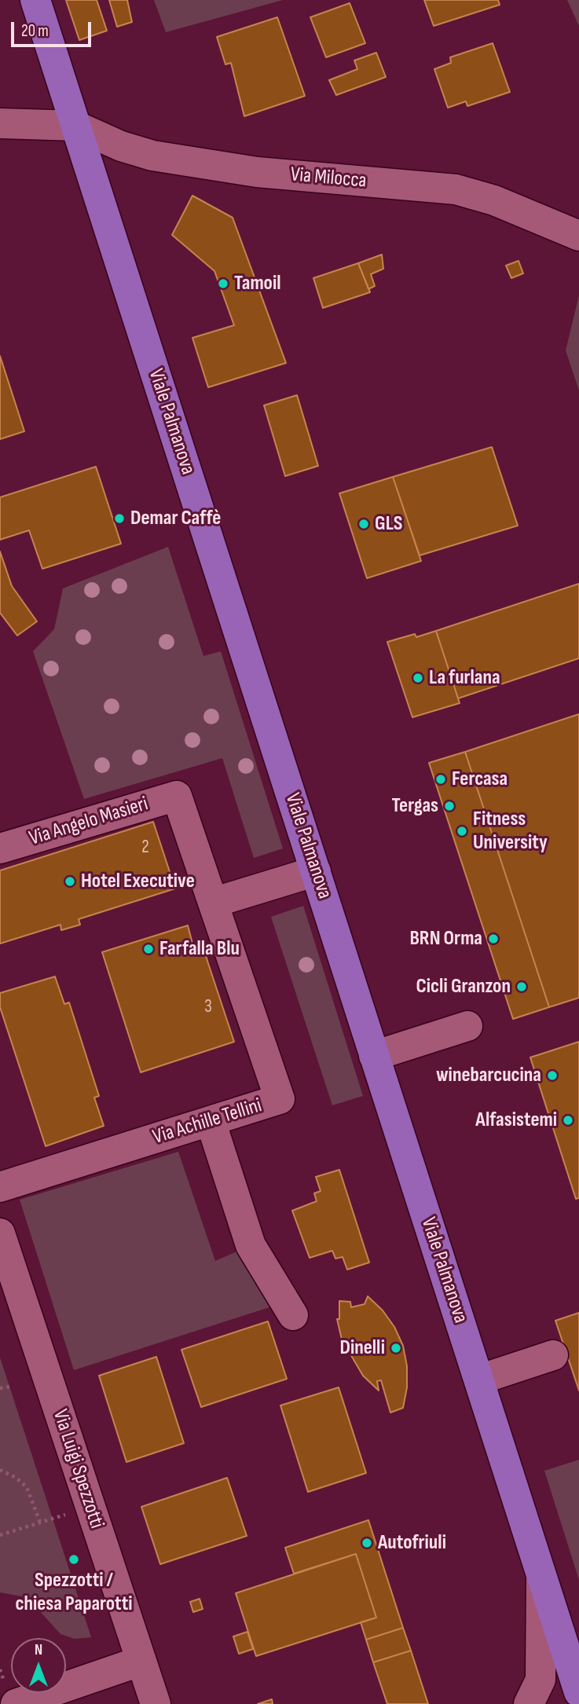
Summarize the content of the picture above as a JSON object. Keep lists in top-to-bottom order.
{
  "streets": {
    "main road": ["Viale Palmanova"],
    "street": [
      "Via Milocca",
      "Via Angelo Masieri",
      "Via Achille Tellini",
      "Via Luigi Spezzotti"
    ]
  },
  "crossings": [
    ["Via Milocca", "Viale Palmanova"],
    ["Via Angelo Masieri", "Via Achille Tellini"]
  ],
  "places": [
    "Tamoil",
    "Demar Caffè",
    "GLS",
    "La furlana",
    "Fercasa",
    "Tergas",
    "Fitness University",
    "Hotel Executive",
    "BRN Orma",
    "Farfalla Blu",
    "Cicli Granzon",
    "winebarcucina",
    "Alfasistemi",
    "Dinelli",
    "Autofriuli",
    "Spezzotti / chiesa Paparotti"
  ],
  "house_numbers": ["2", "3"],
  "scale_bar": "20 m",
  "north": "top"
}
